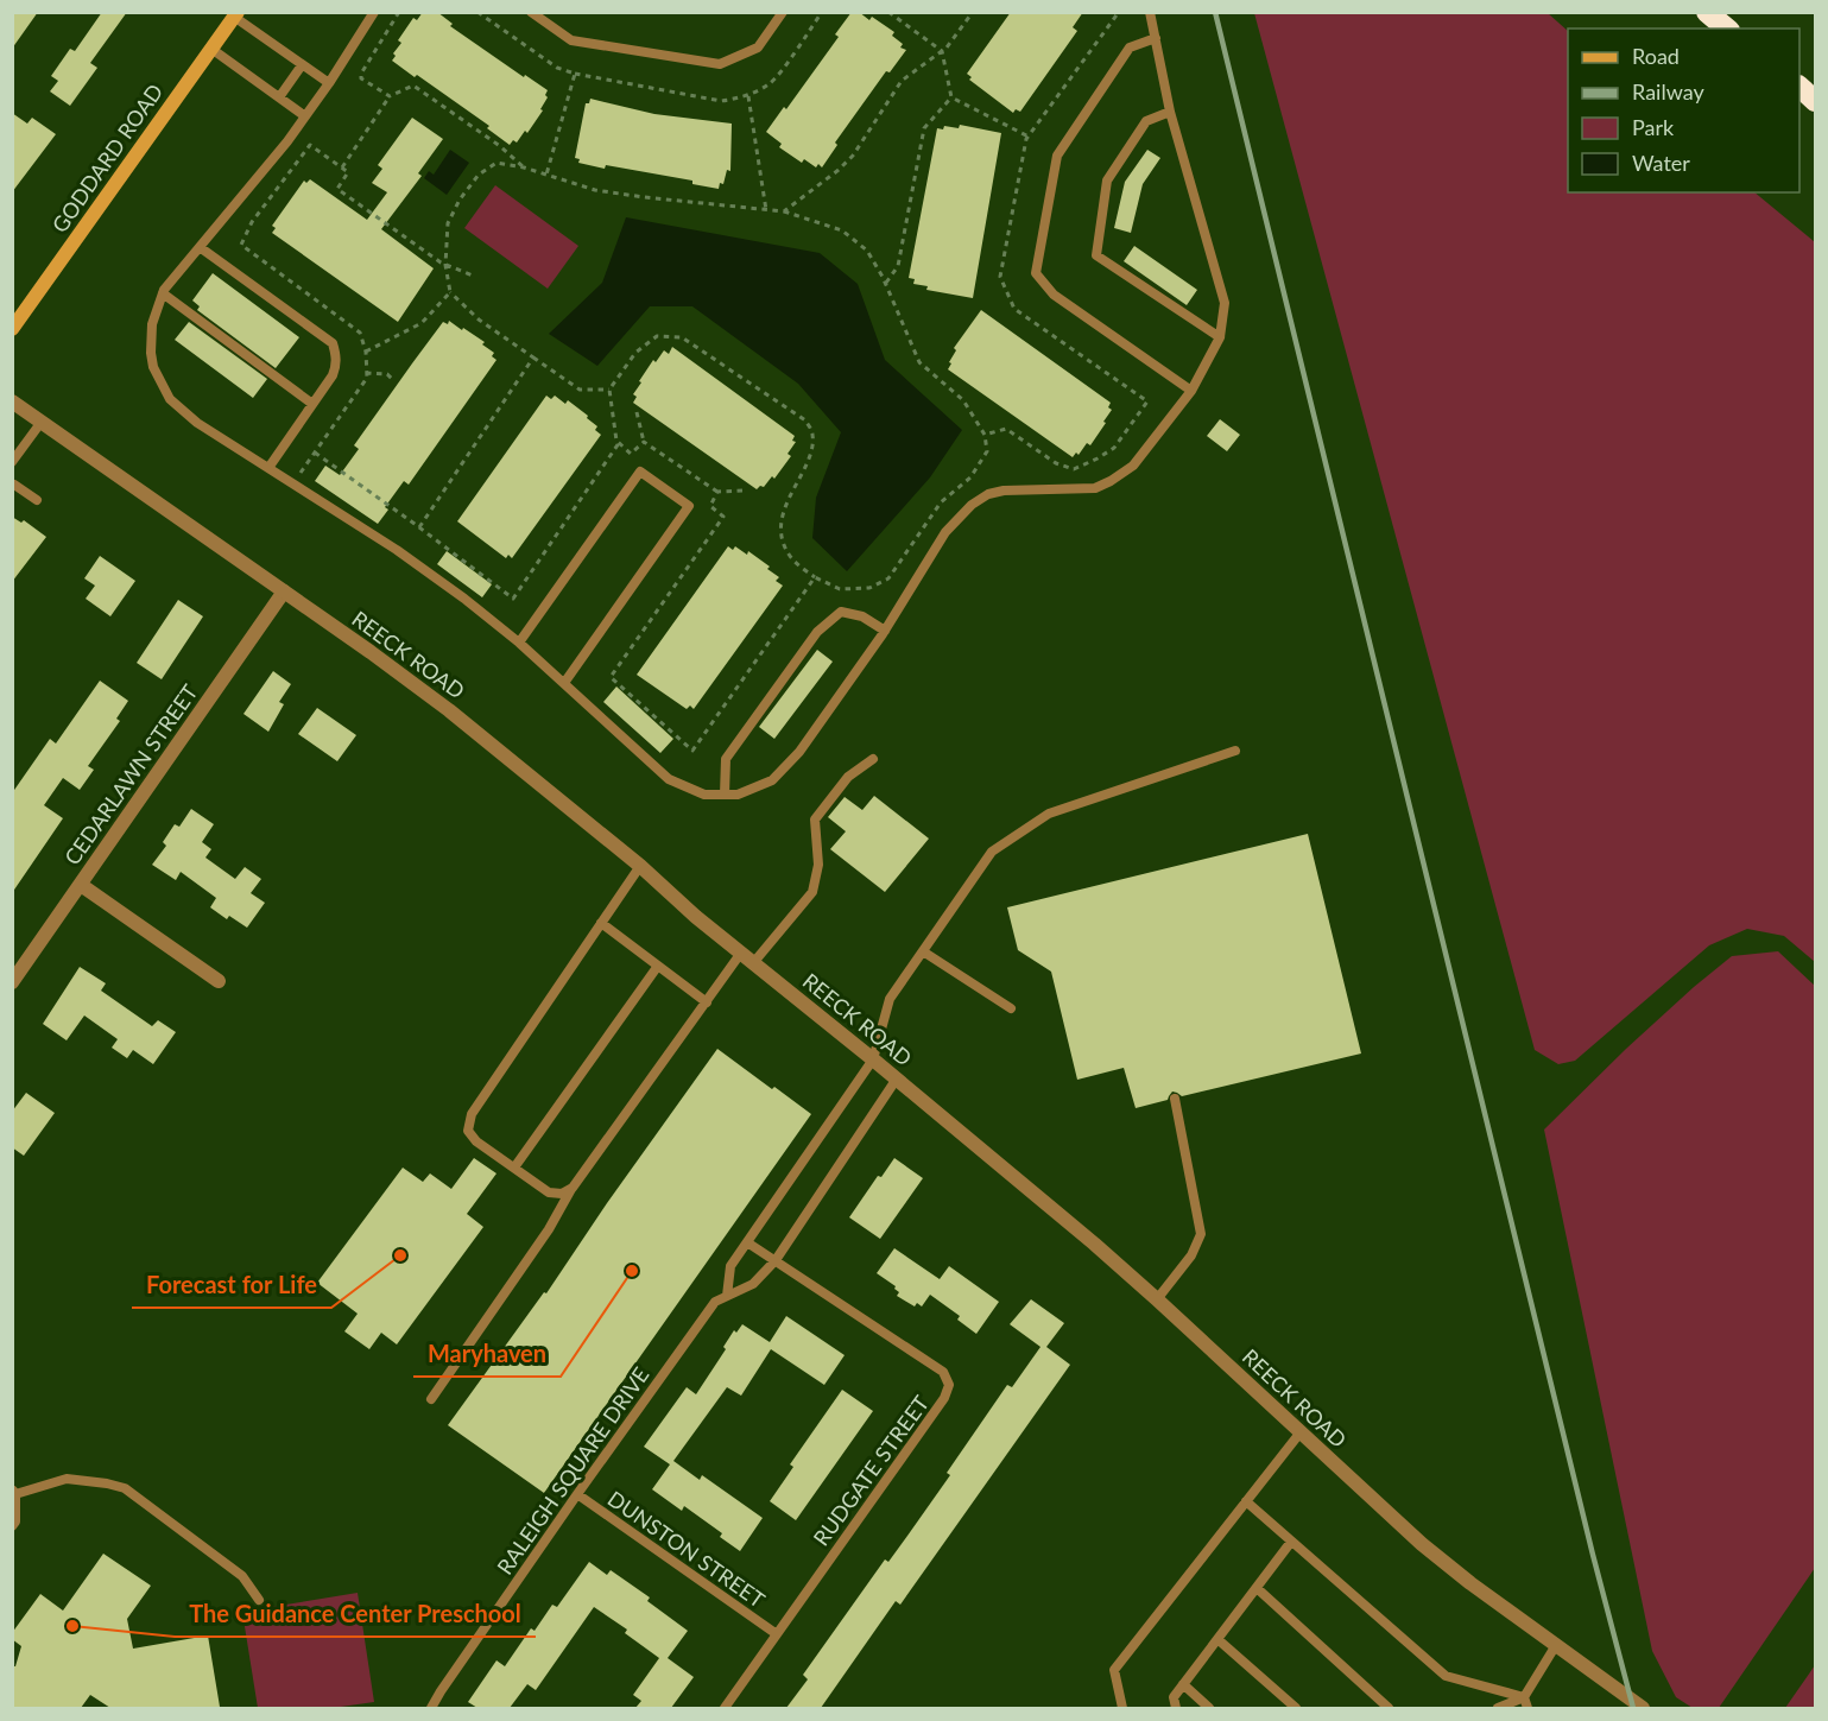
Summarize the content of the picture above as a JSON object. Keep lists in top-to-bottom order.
{
  "streets": {
    "main road": ["GODDARD ROAD"],
    "street": ["REECK ROAD", "CEDARLAWN STREET"],
    "lane": ["RALEIGH SQUARE DRIVE", "RUDGATE STREET", "DUNSTON STREET"]
  },
  "crossings": [
    ["REECK ROAD", "CEDARLAWN STREET"],
    ["REECK ROAD", "RALEIGH SQUARE DRIVE"],
    ["RALEIGH SQUARE DRIVE", "RUDGATE STREET"],
    ["RALEIGH SQUARE DRIVE", "DUNSTON STREET"],
    ["RUDGATE STREET", "DUNSTON STREET"]
  ],
  "places": ["Forecast for Life", "Maryhaven", "The Guidance Center Preschool"],
  "legend": [
    "Road",
    "Railway",
    "Park",
    "Water"
  ]
}
